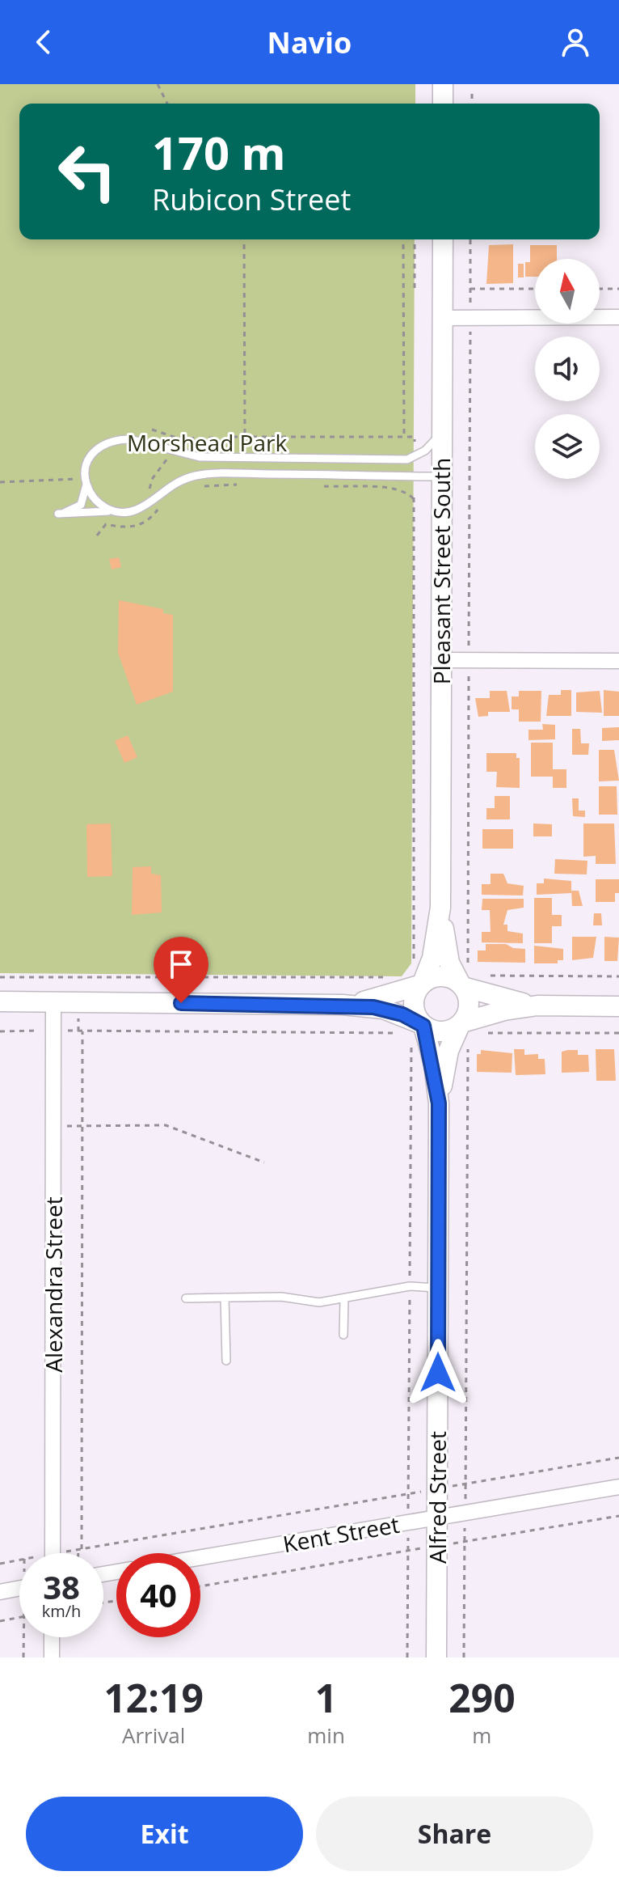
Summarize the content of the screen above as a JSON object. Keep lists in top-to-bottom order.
{
  "streets": {
    "street": [
      "Pleasant Street South",
      "Alexandra Street",
      "Alfred Street",
      "Kent Street"
    ]
  },
  "crossings": [
    ["Pleasant Street South", "Alfred Street"],
    ["Alfred Street", "Kent Street"]
  ],
  "parks": ["Morshead Park"],
  "north": "top",
  "page": {
    "header": "Navio",
    "turn": ["170 m", "Rubicon Street"],
    "speed": "38 km/h",
    "limit": "40",
    "eta": [
      "12:19",
      "Arrival",
      "1",
      "min",
      "290",
      "m"
    ],
    "buttons": ["Exit", "Share"]
  }
}
